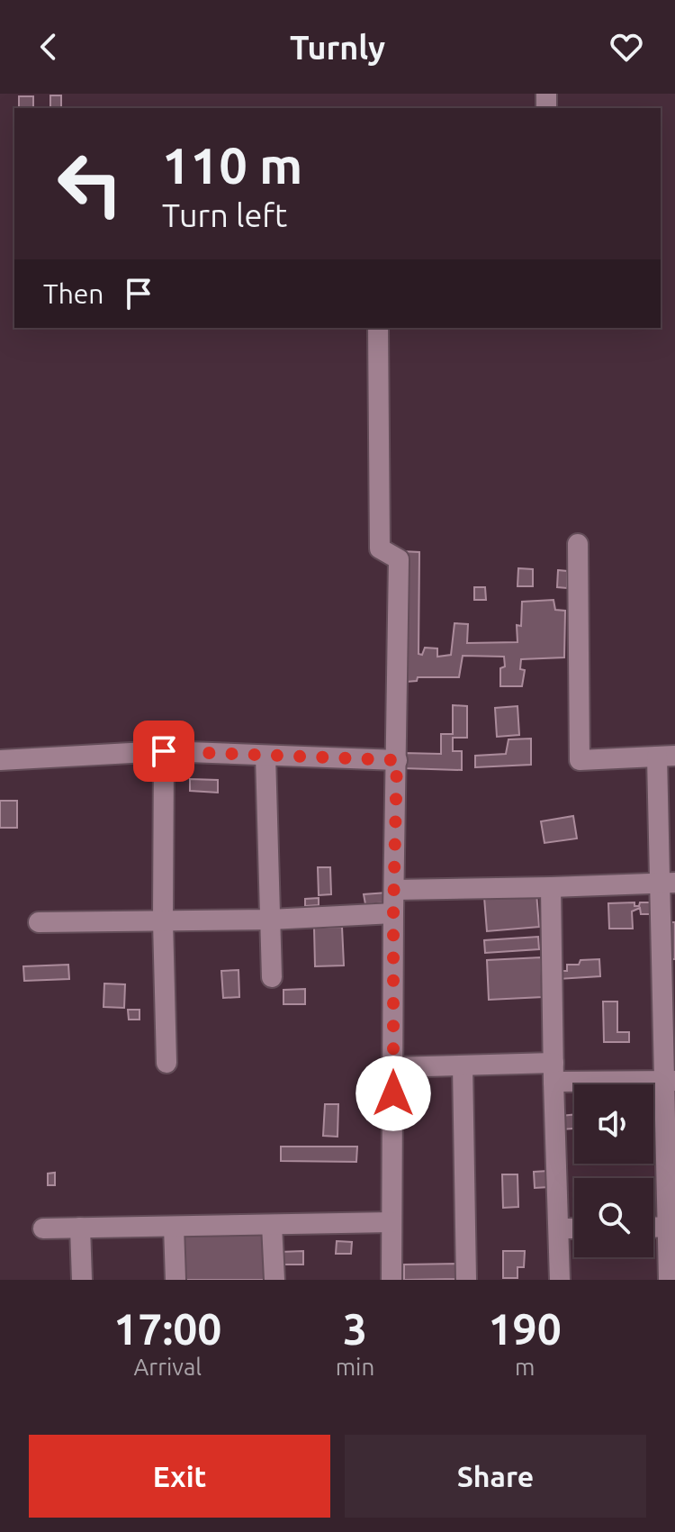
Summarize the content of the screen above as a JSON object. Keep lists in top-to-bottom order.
{
  "page": {
    "header": "Turnly",
    "turn": ["110 m", "Turn left"],
    "then": "Then",
    "eta": [
      "17:00",
      "Arrival",
      "3",
      "min",
      "190",
      "m"
    ],
    "buttons": ["Exit", "Share"]
  }
}
